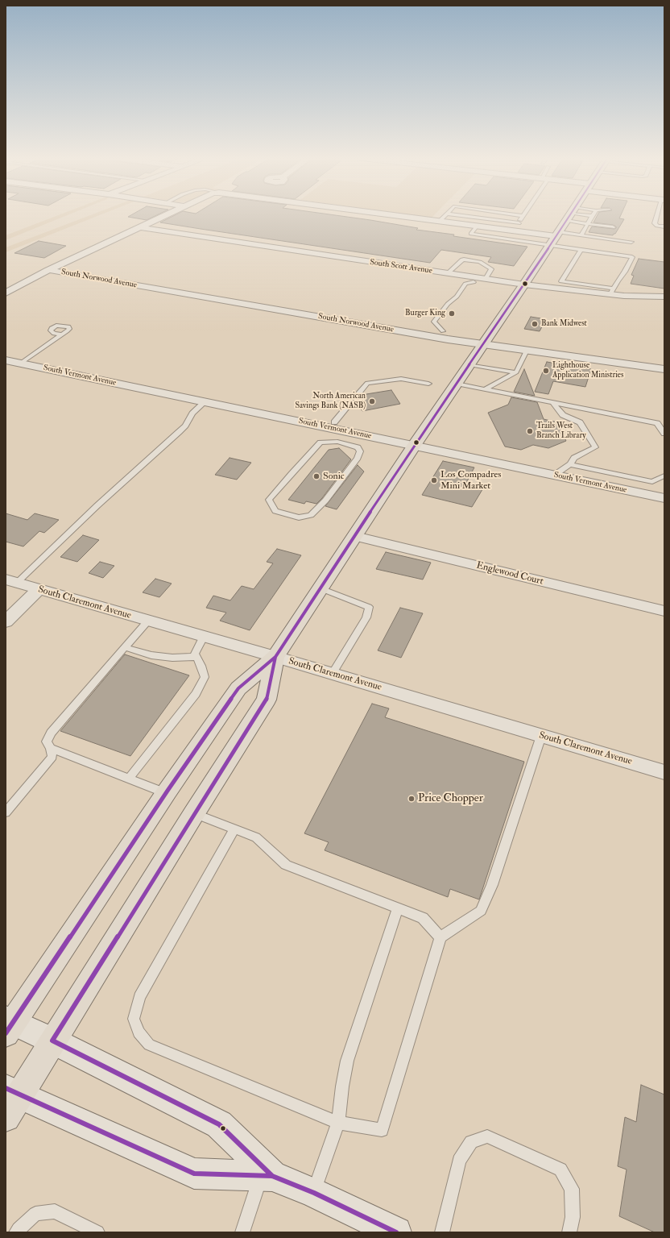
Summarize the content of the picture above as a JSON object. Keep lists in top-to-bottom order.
{
  "streets": {
    "street": [
      "South Scott Avenue",
      "South Norwood Avenue",
      "South Vermont Avenue",
      "Englewood Court",
      "South Claremont Avenue"
    ]
  },
  "places": [
    "Burger King",
    "Bank Midwest",
    "Lighthouse Application Ministries",
    "North American Savings Bank (NASB)",
    "Trails West Branch Library",
    "Sonic",
    "Los Compadres Mini Market",
    "Price Chopper"
  ]
}
